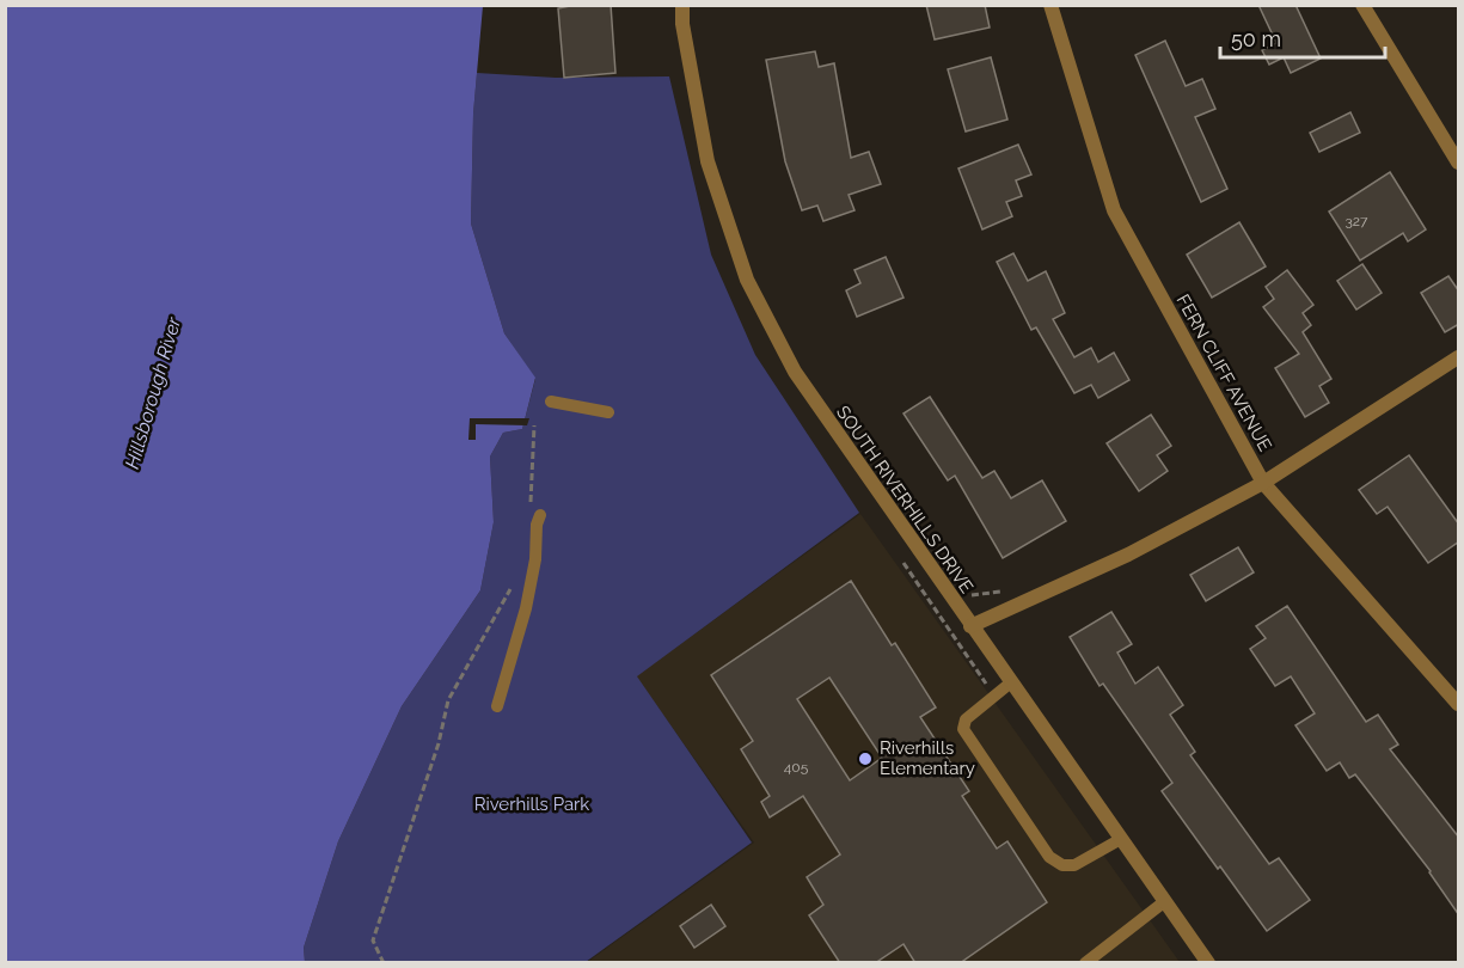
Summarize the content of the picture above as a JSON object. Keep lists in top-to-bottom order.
{
  "streets": {
    "street": ["FERN CLIFF AVENUE", "SOUTH RIVERHILLS DRIVE"]
  },
  "water": ["Hillsborough River"],
  "parks": ["Riverhills Park"],
  "places": ["Riverhills Elementary"],
  "house_numbers": ["327", "405"],
  "scale_bar": "50 m"
}
